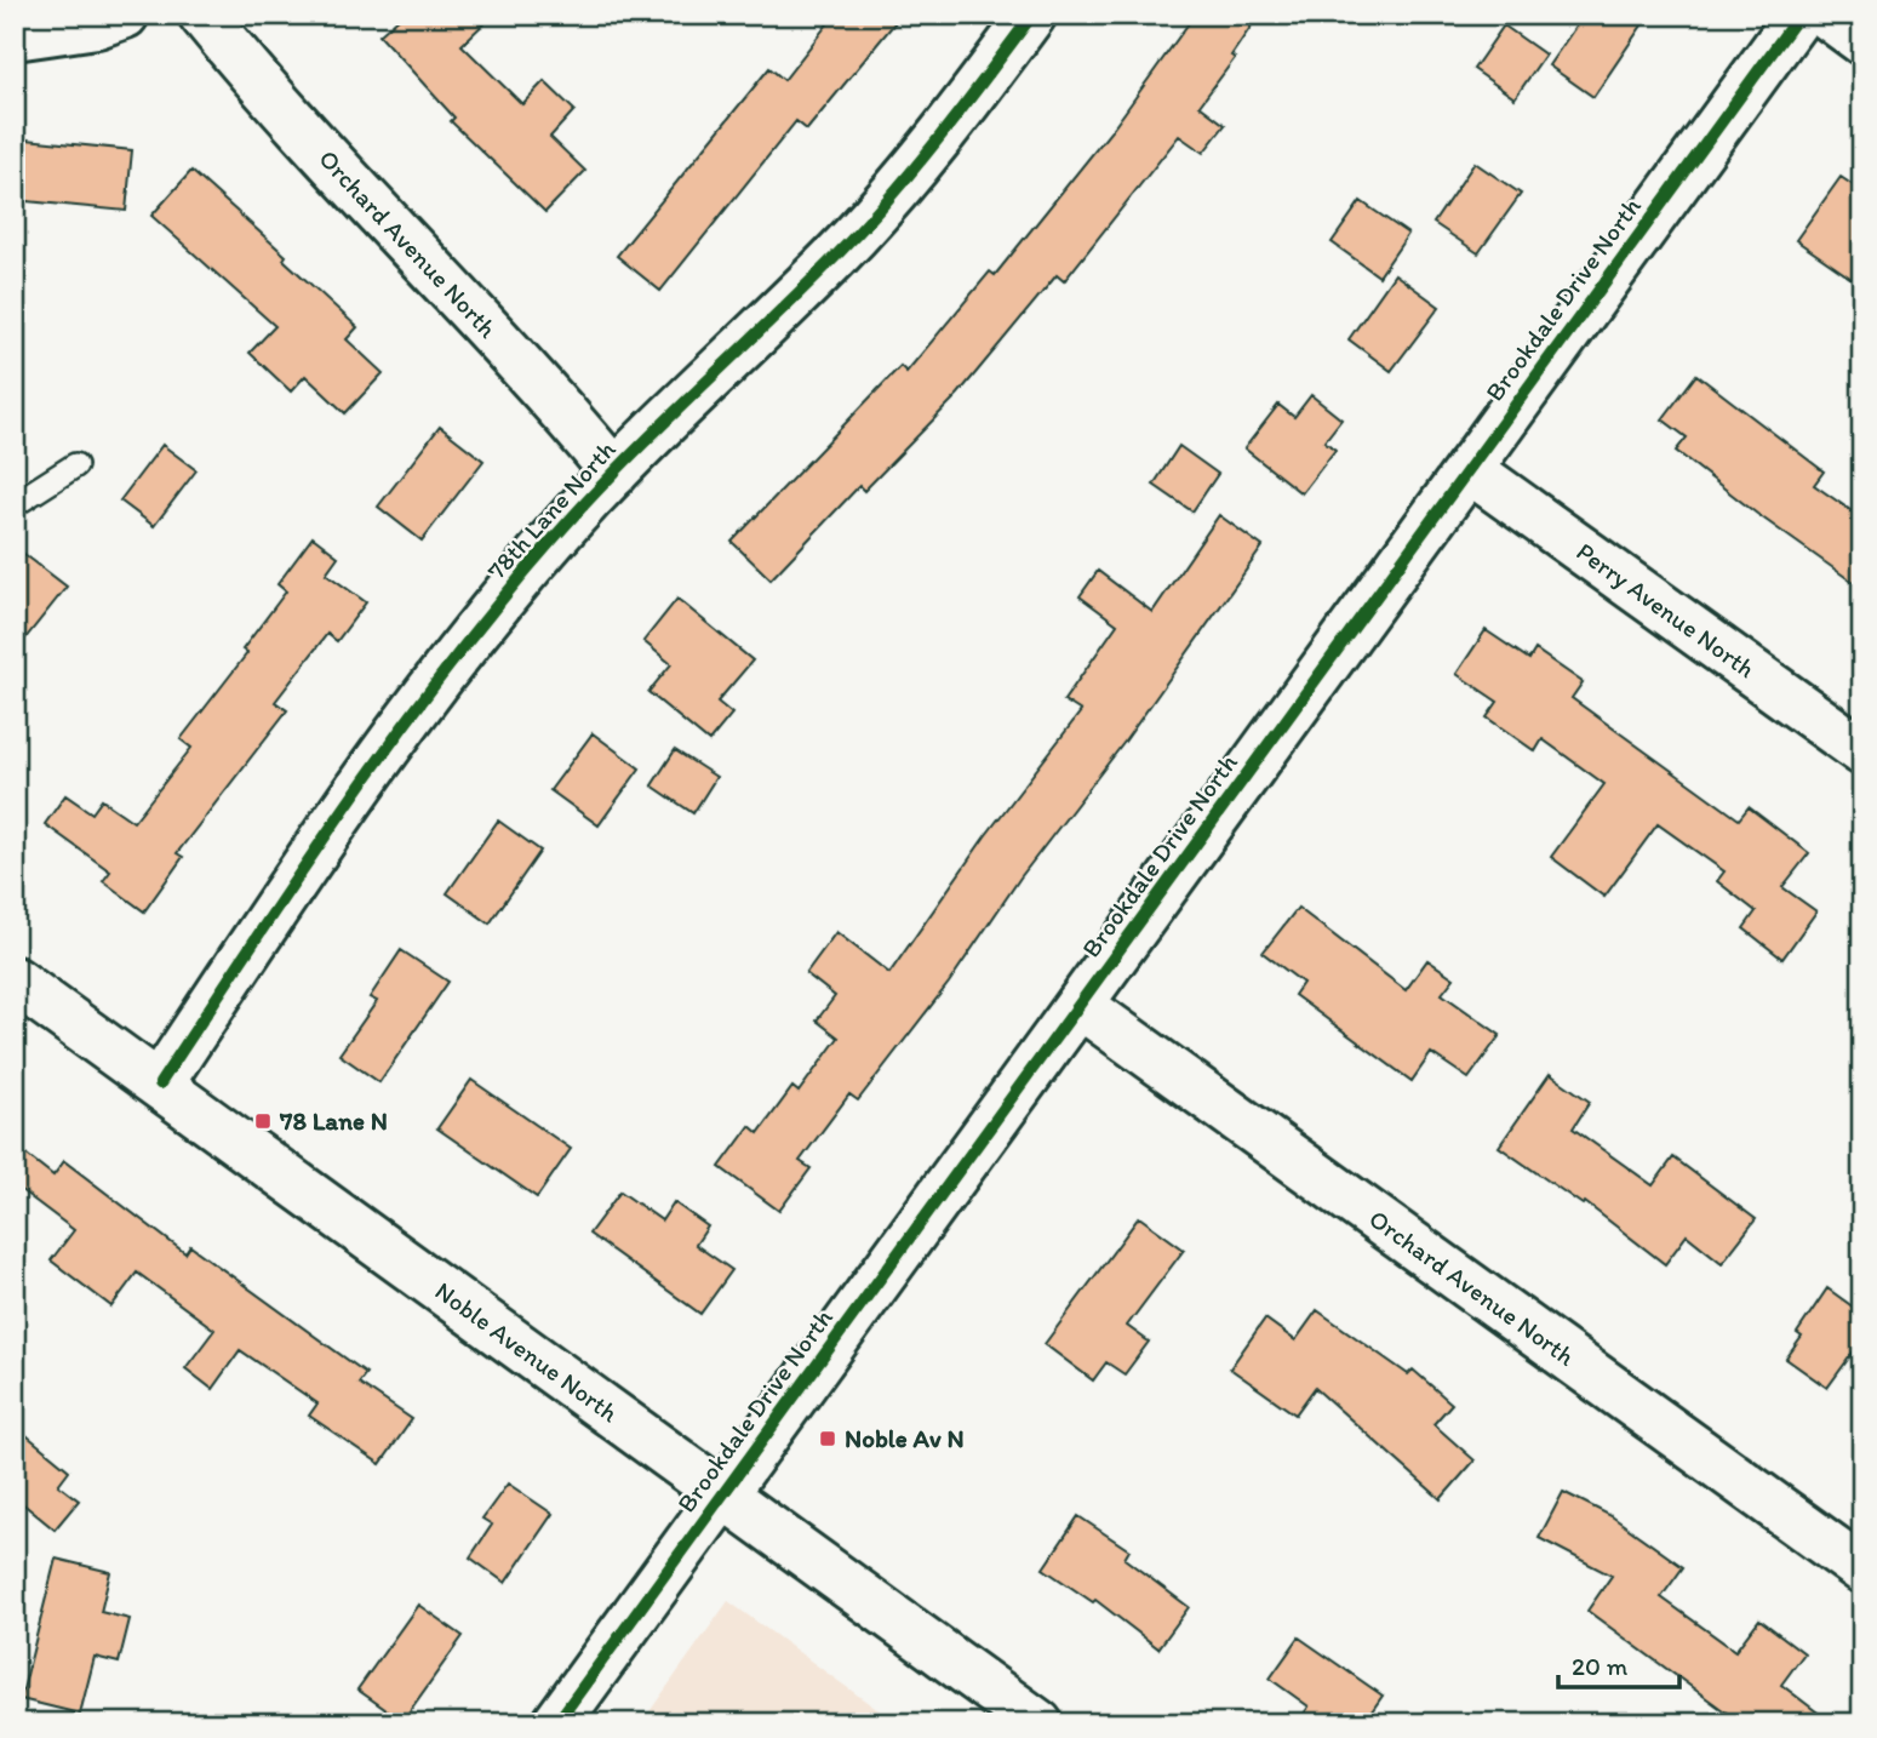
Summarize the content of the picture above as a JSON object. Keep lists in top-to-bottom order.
{
  "streets": {
    "street": [
      "Orchard Avenue North",
      "Brookdale Drive North",
      "78th Lane North",
      "Perry Avenue North",
      "Noble Avenue North"
    ]
  },
  "crossings": [
    ["Orchard Avenue North", "Brookdale Drive North"],
    ["Orchard Avenue North", "78th Lane North"],
    ["Brookdale Drive North", "Perry Avenue North"],
    ["Brookdale Drive North", "Noble Avenue North"],
    ["78th Lane North", "Noble Avenue North"]
  ],
  "places": {
    "transit": ["78 Lane N", "Noble Av N"]
  },
  "scale_bar": "20 m"
}
